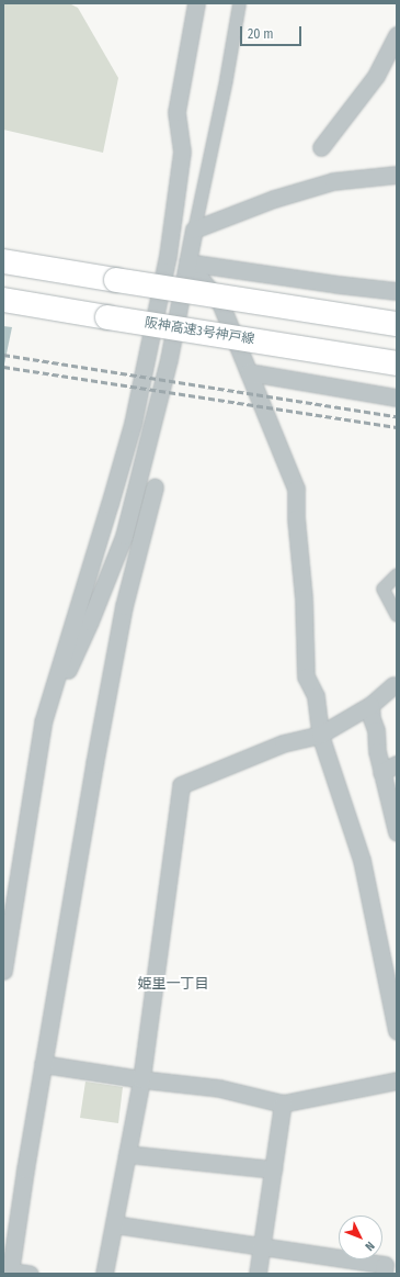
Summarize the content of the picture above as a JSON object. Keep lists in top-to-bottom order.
{
  "streets": {
    "highway": ["阪神高速3号神戸線"]
  },
  "districts": ["姫里一丁目"],
  "scale_bar": "20 m",
  "north": "bottom right"
}
